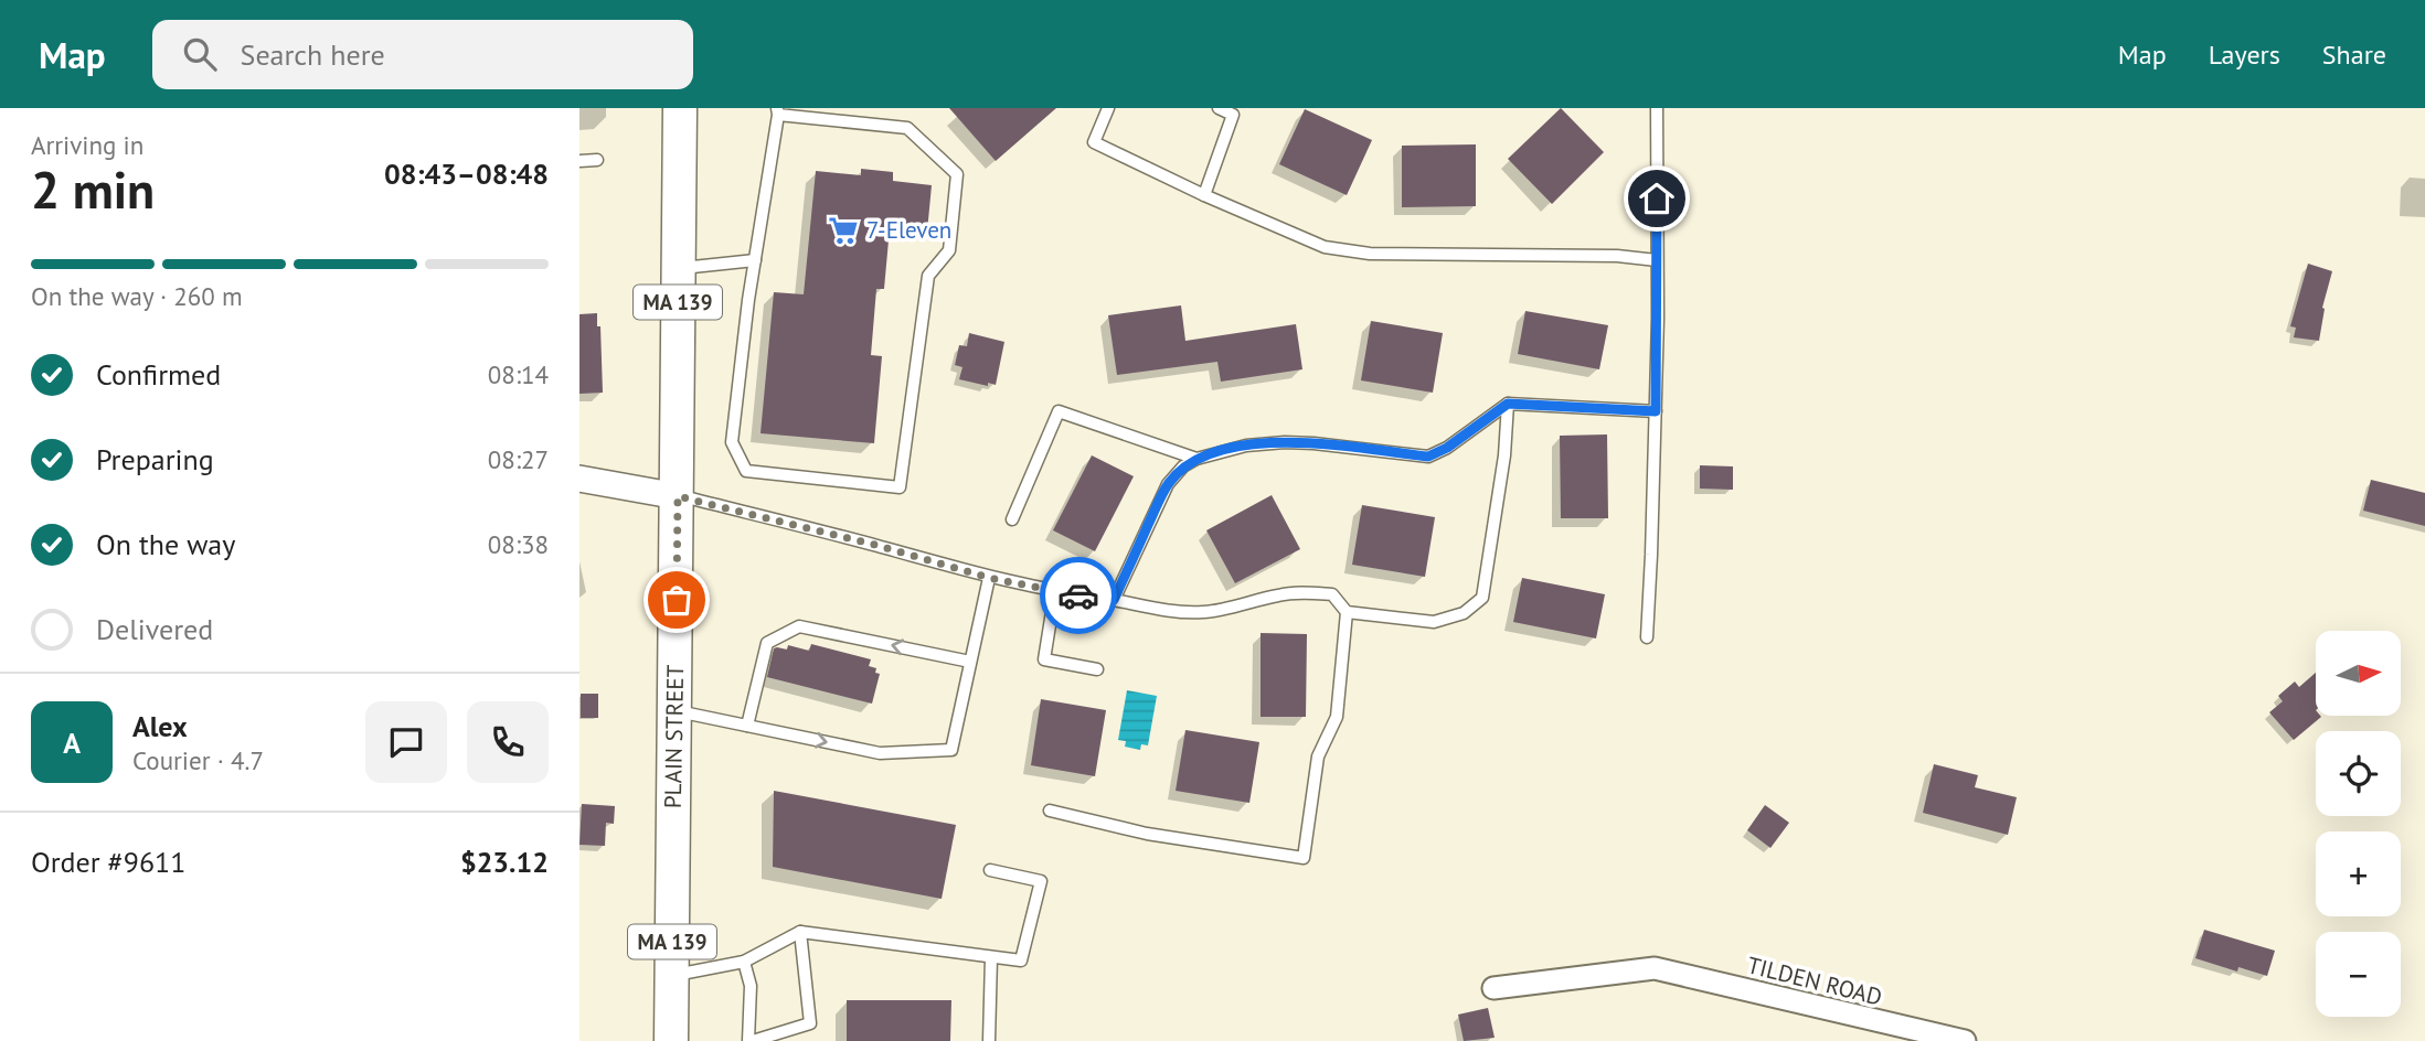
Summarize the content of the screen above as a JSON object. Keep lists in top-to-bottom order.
{
  "streets": {
    "main road": ["MA 139", "PLAIN STREET"],
    "street": ["TILDEN ROAD"]
  },
  "places": {
    "supermarket": ["7-Eleven"]
  },
  "north": "right",
  "page": {
    "header": "Map",
    "search": "Search here",
    "nav": ["Map", "Layers", "Share"],
    "heading": ["2 min", "Arriving in", "08:43–08:48"],
    "panel": [
      "Alex",
      "Courier · 4.7",
      "Order #9611",
      "$23.12"
    ],
    "bar": "On the way · 260 m",
    "list": [
      ["Confirmed", "08:14"],
      ["Preparing", "08:27"],
      ["On the way", "08:38"],
      "Delivered"
    ],
    "map_buttons": ["+", "−"],
    "round": "A"
  }
}
